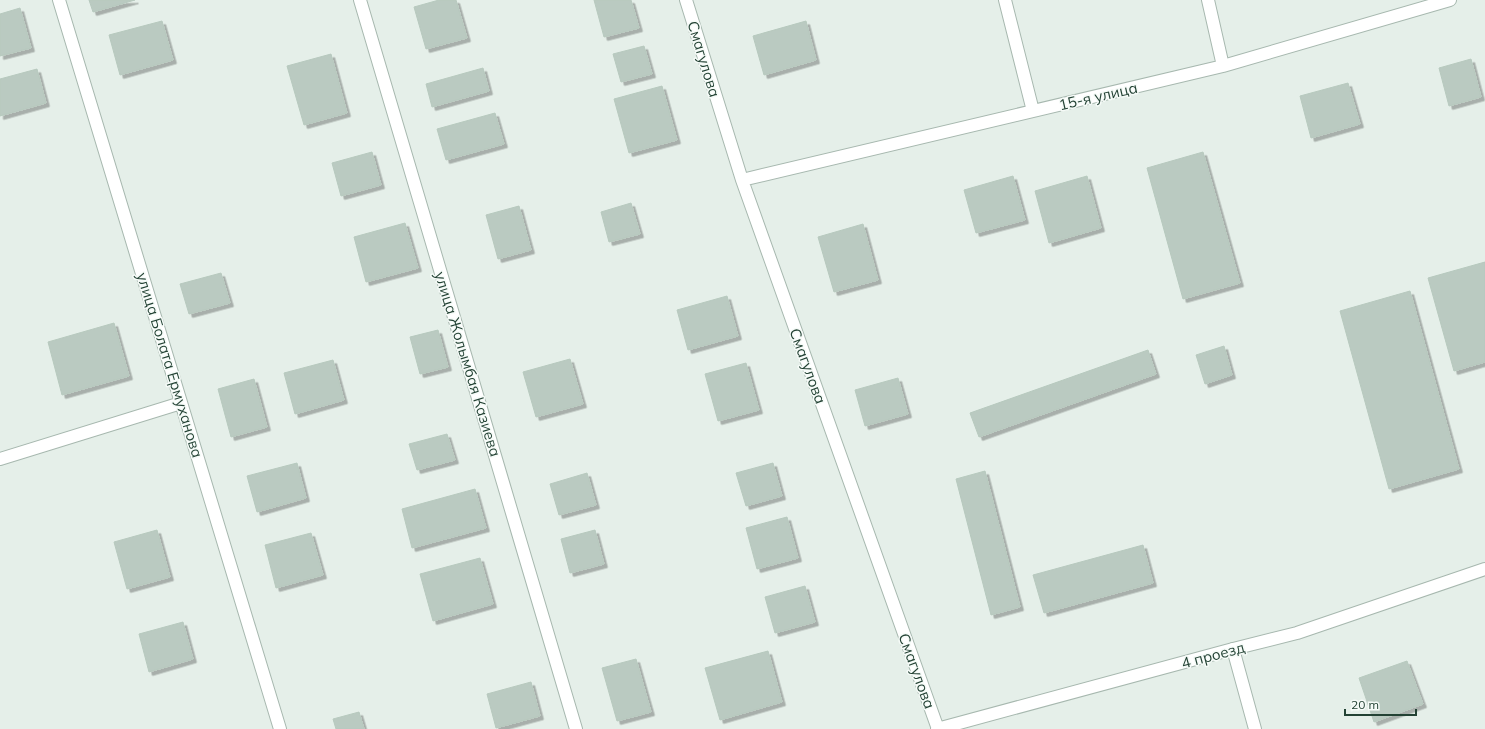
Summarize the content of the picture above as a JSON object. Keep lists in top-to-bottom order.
{
  "streets": {
    "street": [
      "Смагулова",
      "15-я улица",
      "улица Жолымбая Казиева",
      "улица Болата Ермуханова",
      "4 проезд"
    ]
  },
  "crossings": [
    ["Смагулова", "15-я улица"],
    ["Смагулова", "4 проезд"]
  ],
  "scale_bar": "20 m"
}
